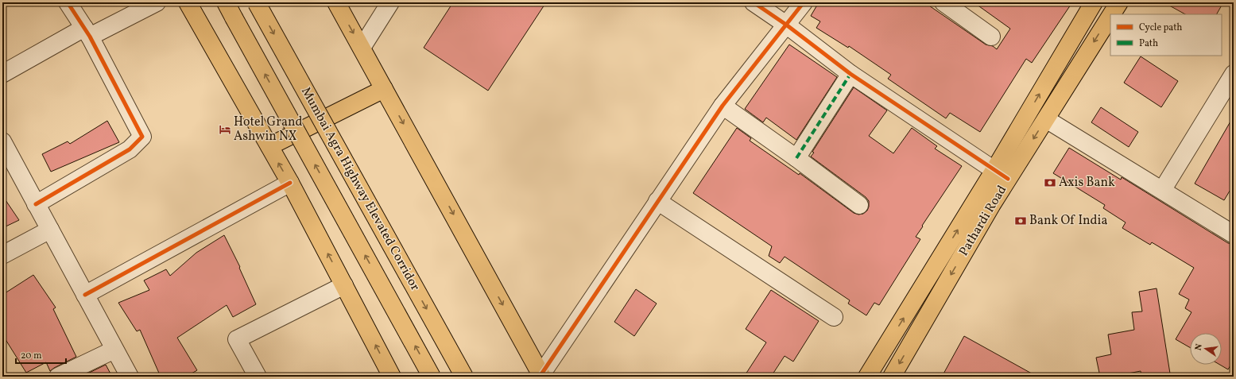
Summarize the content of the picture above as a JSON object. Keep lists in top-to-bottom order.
{
  "streets": {
    "main road": ["Mumbai Agra Highway Elevated Corridor", "Pathardi Road"]
  },
  "places": {
    "hotel": ["Hotel Grand Ashwin NX"],
    "bank": ["Axis Bank", "Bank Of India"]
  },
  "legend": ["Cycle path", "Path"],
  "scale_bar": "20 m",
  "north": "left"
}
